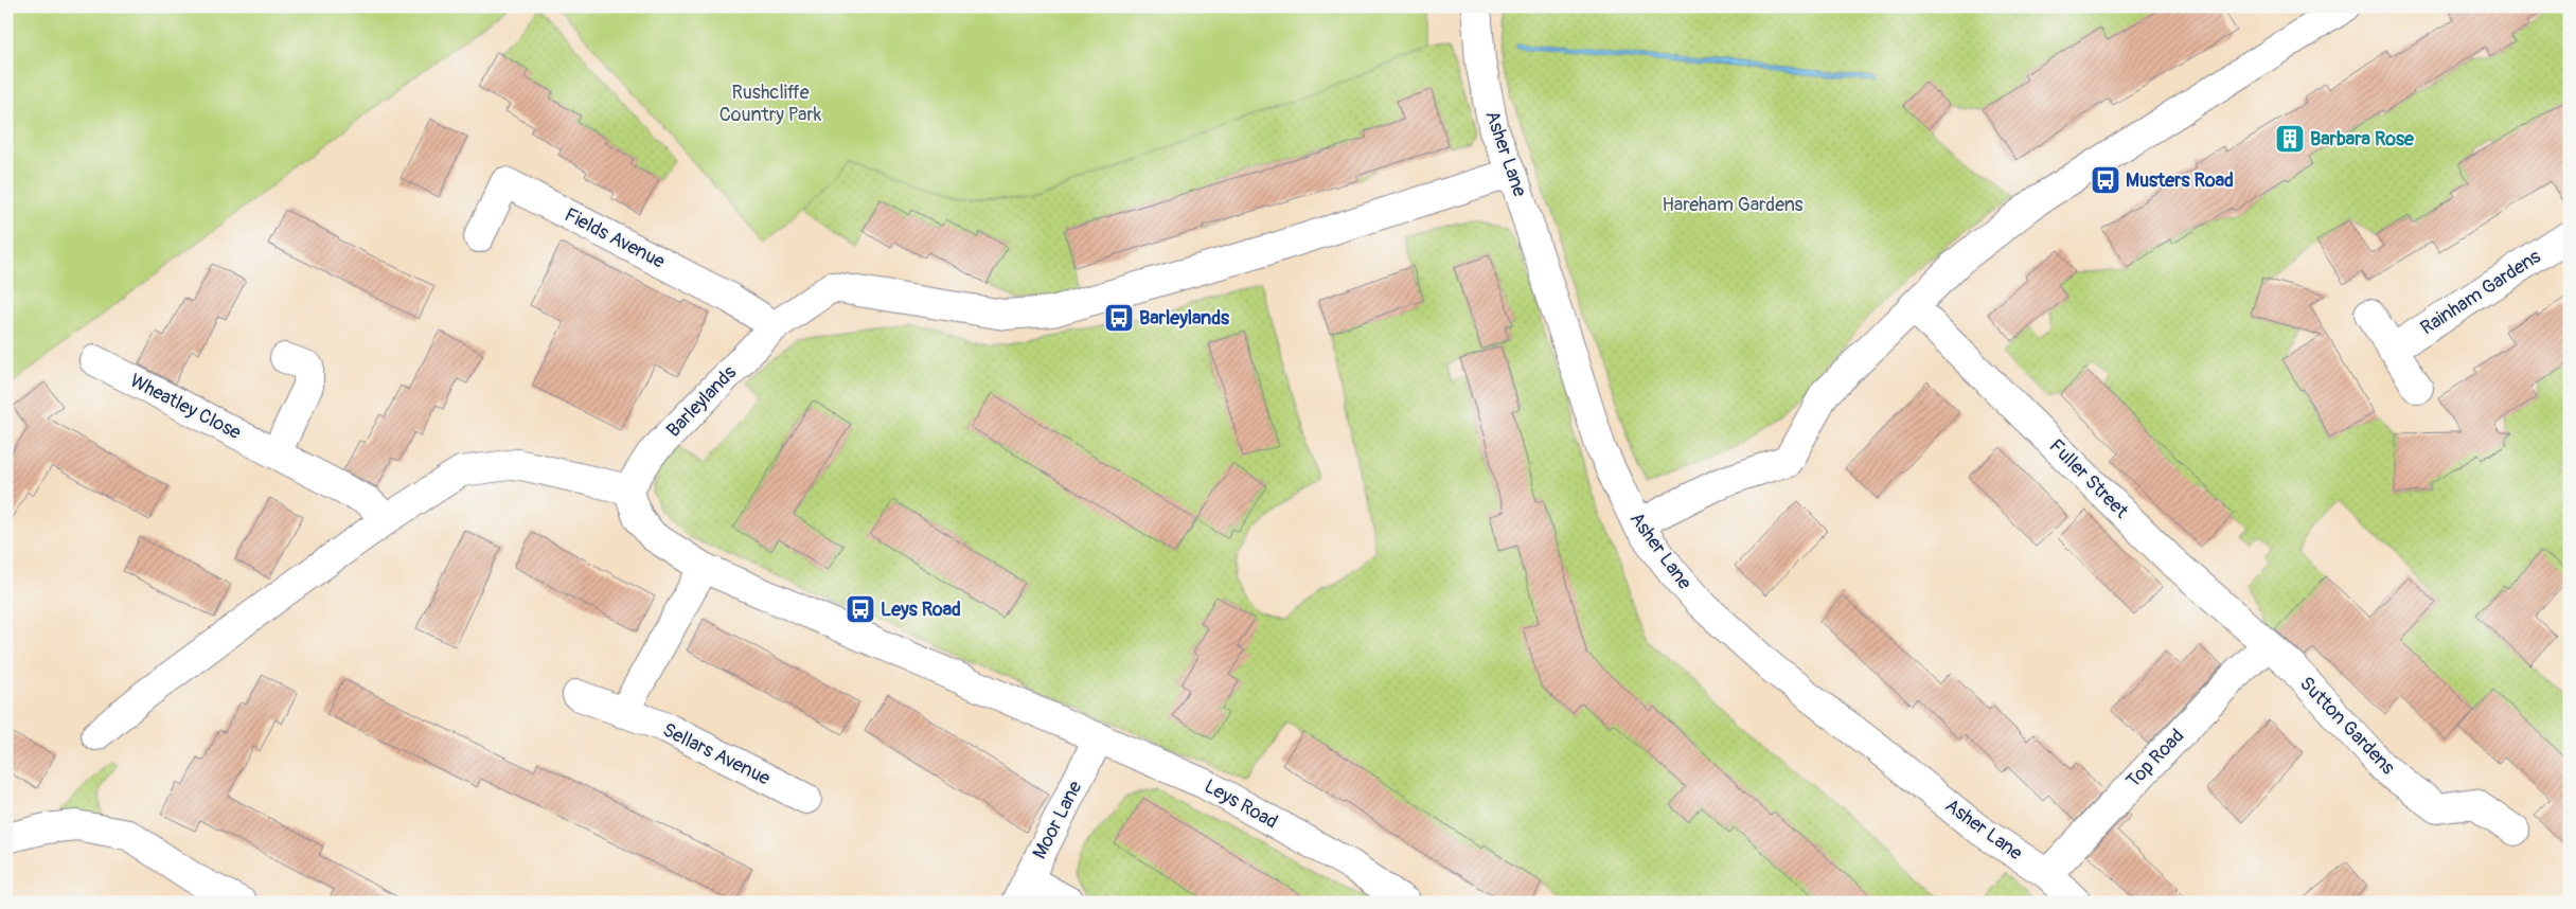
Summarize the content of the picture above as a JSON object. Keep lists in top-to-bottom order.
{
  "streets": {
    "street": [
      "Asher Lane",
      "Fields Avenue",
      "Rainham Gardens",
      "Barleylands",
      "Wheatley Close",
      "Fuller Street",
      "Sutton Gardens",
      "Sellars Avenue",
      "Top Road",
      "Leys Road",
      "Moor Lane"
    ]
  },
  "crossings": [
    ["Asher Lane", "Barleylands"],
    ["Asher Lane", "Top Road"],
    ["Fields Avenue", "Barleylands"],
    ["Barleylands", "Leys Road"],
    ["Fuller Street", "Sutton Gardens"],
    ["Fuller Street", "Top Road"],
    ["Sutton Gardens", "Top Road"],
    ["Leys Road", "Moor Lane"]
  ],
  "parks": ["Rushcliffe Country Park", "Hareham Gardens"],
  "places": {
    "building": ["Barbara Rose"],
    "bus stop": ["Musters Road", "Barleylands", "Leys Road"]
  }
}
